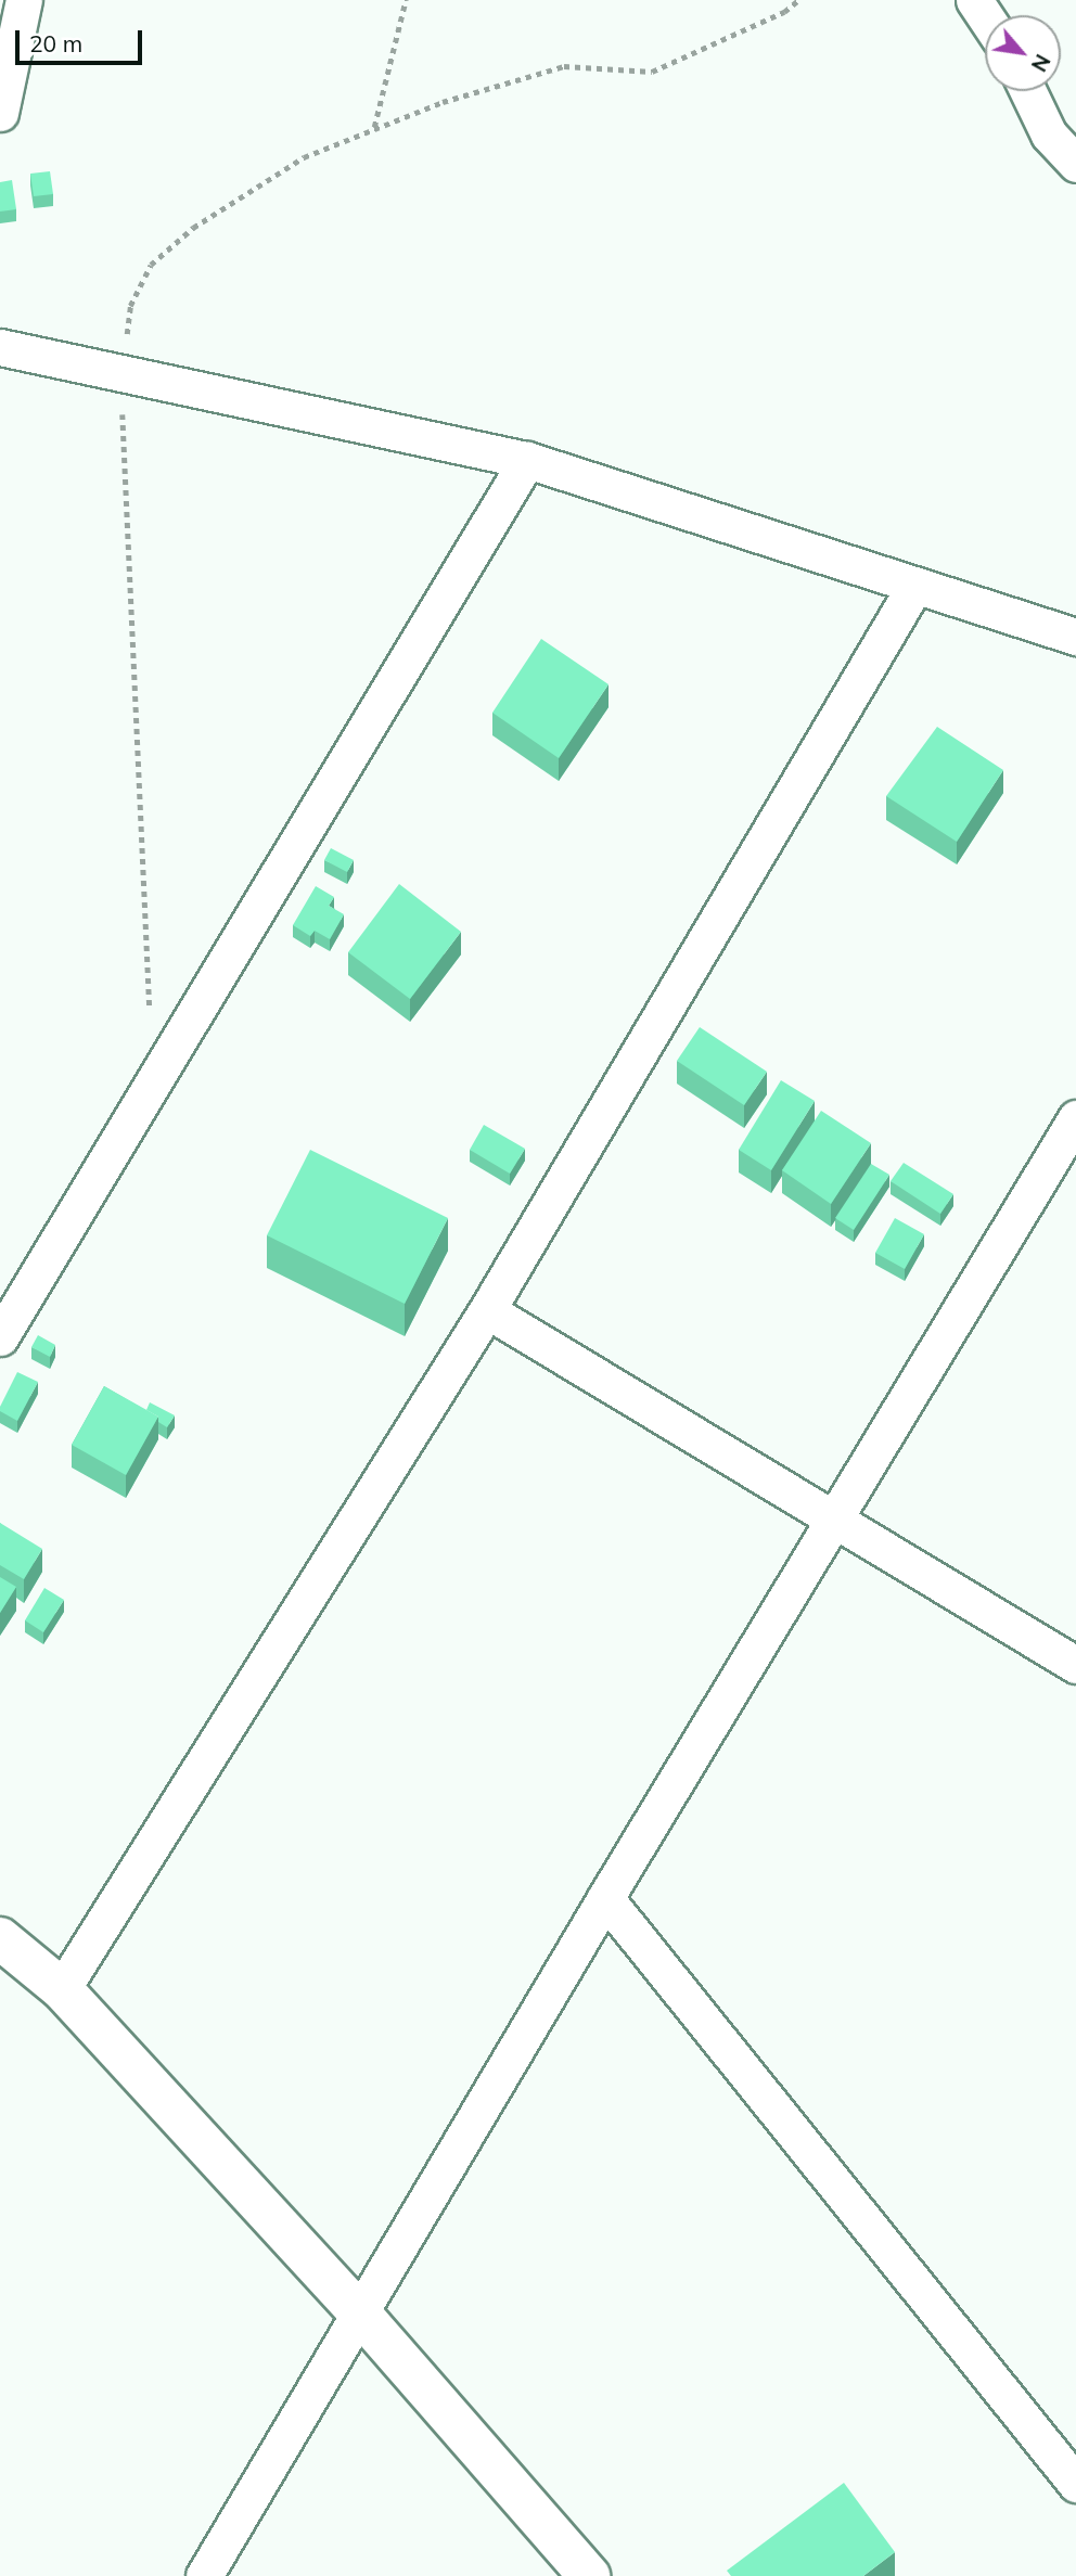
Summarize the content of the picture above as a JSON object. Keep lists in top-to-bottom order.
{
  "scale_bar": "20 m",
  "north": "bottom right"
}
